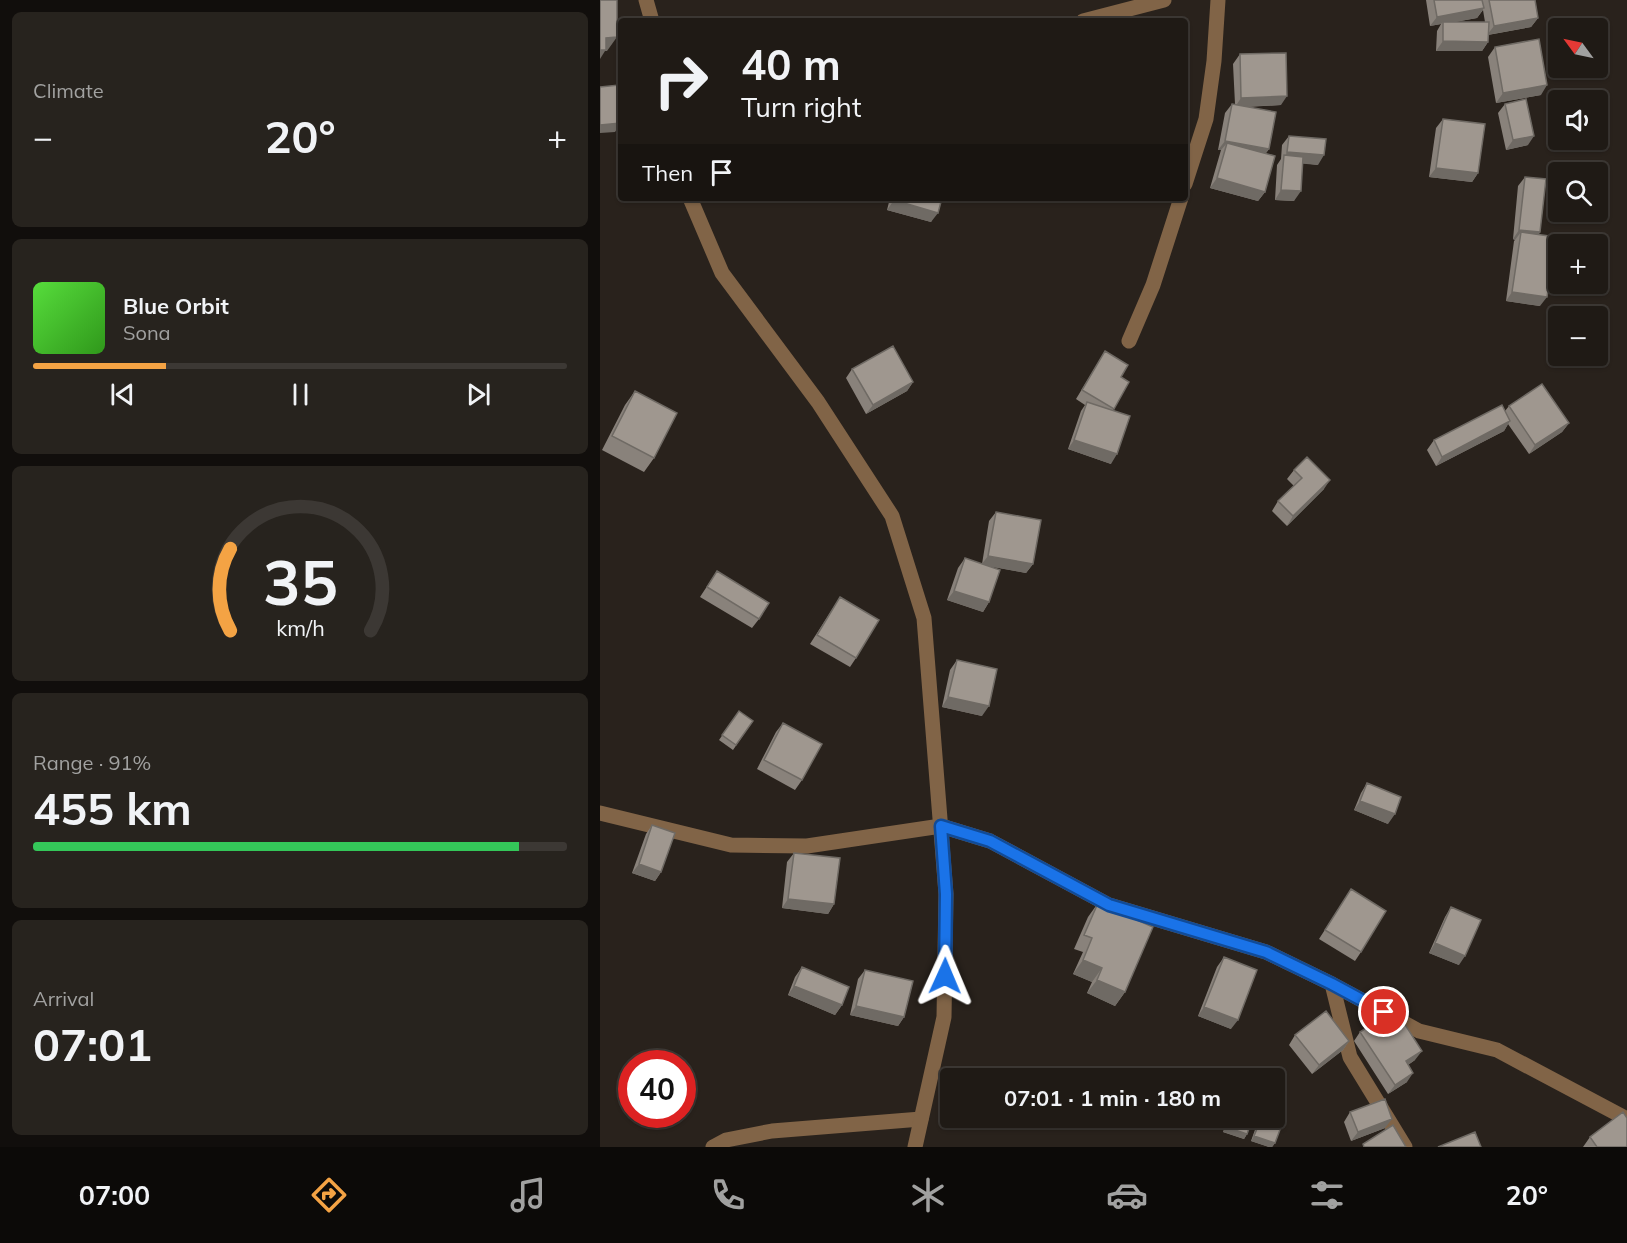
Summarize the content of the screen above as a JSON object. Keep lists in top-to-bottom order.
{
  "north": "top left",
  "page": {
    "tile": [
      "Climate",
      ["Range · 91%", "455 km"],
      ["Arrival", "07:01"]
    ],
    "map_buttons": ["+", "−"],
    "turn": ["40 m", "Turn right"],
    "heat": ["−", "20°", "+"],
    "then": "Then",
    "song": ["Blue Orbit", "Sona"],
    "limit": "40",
    "trip": "07:01 · 1 min · 180 m",
    "tabs": ["07:00", "20°"],
    "gauge": ["35", "km/h"]
  }
}
